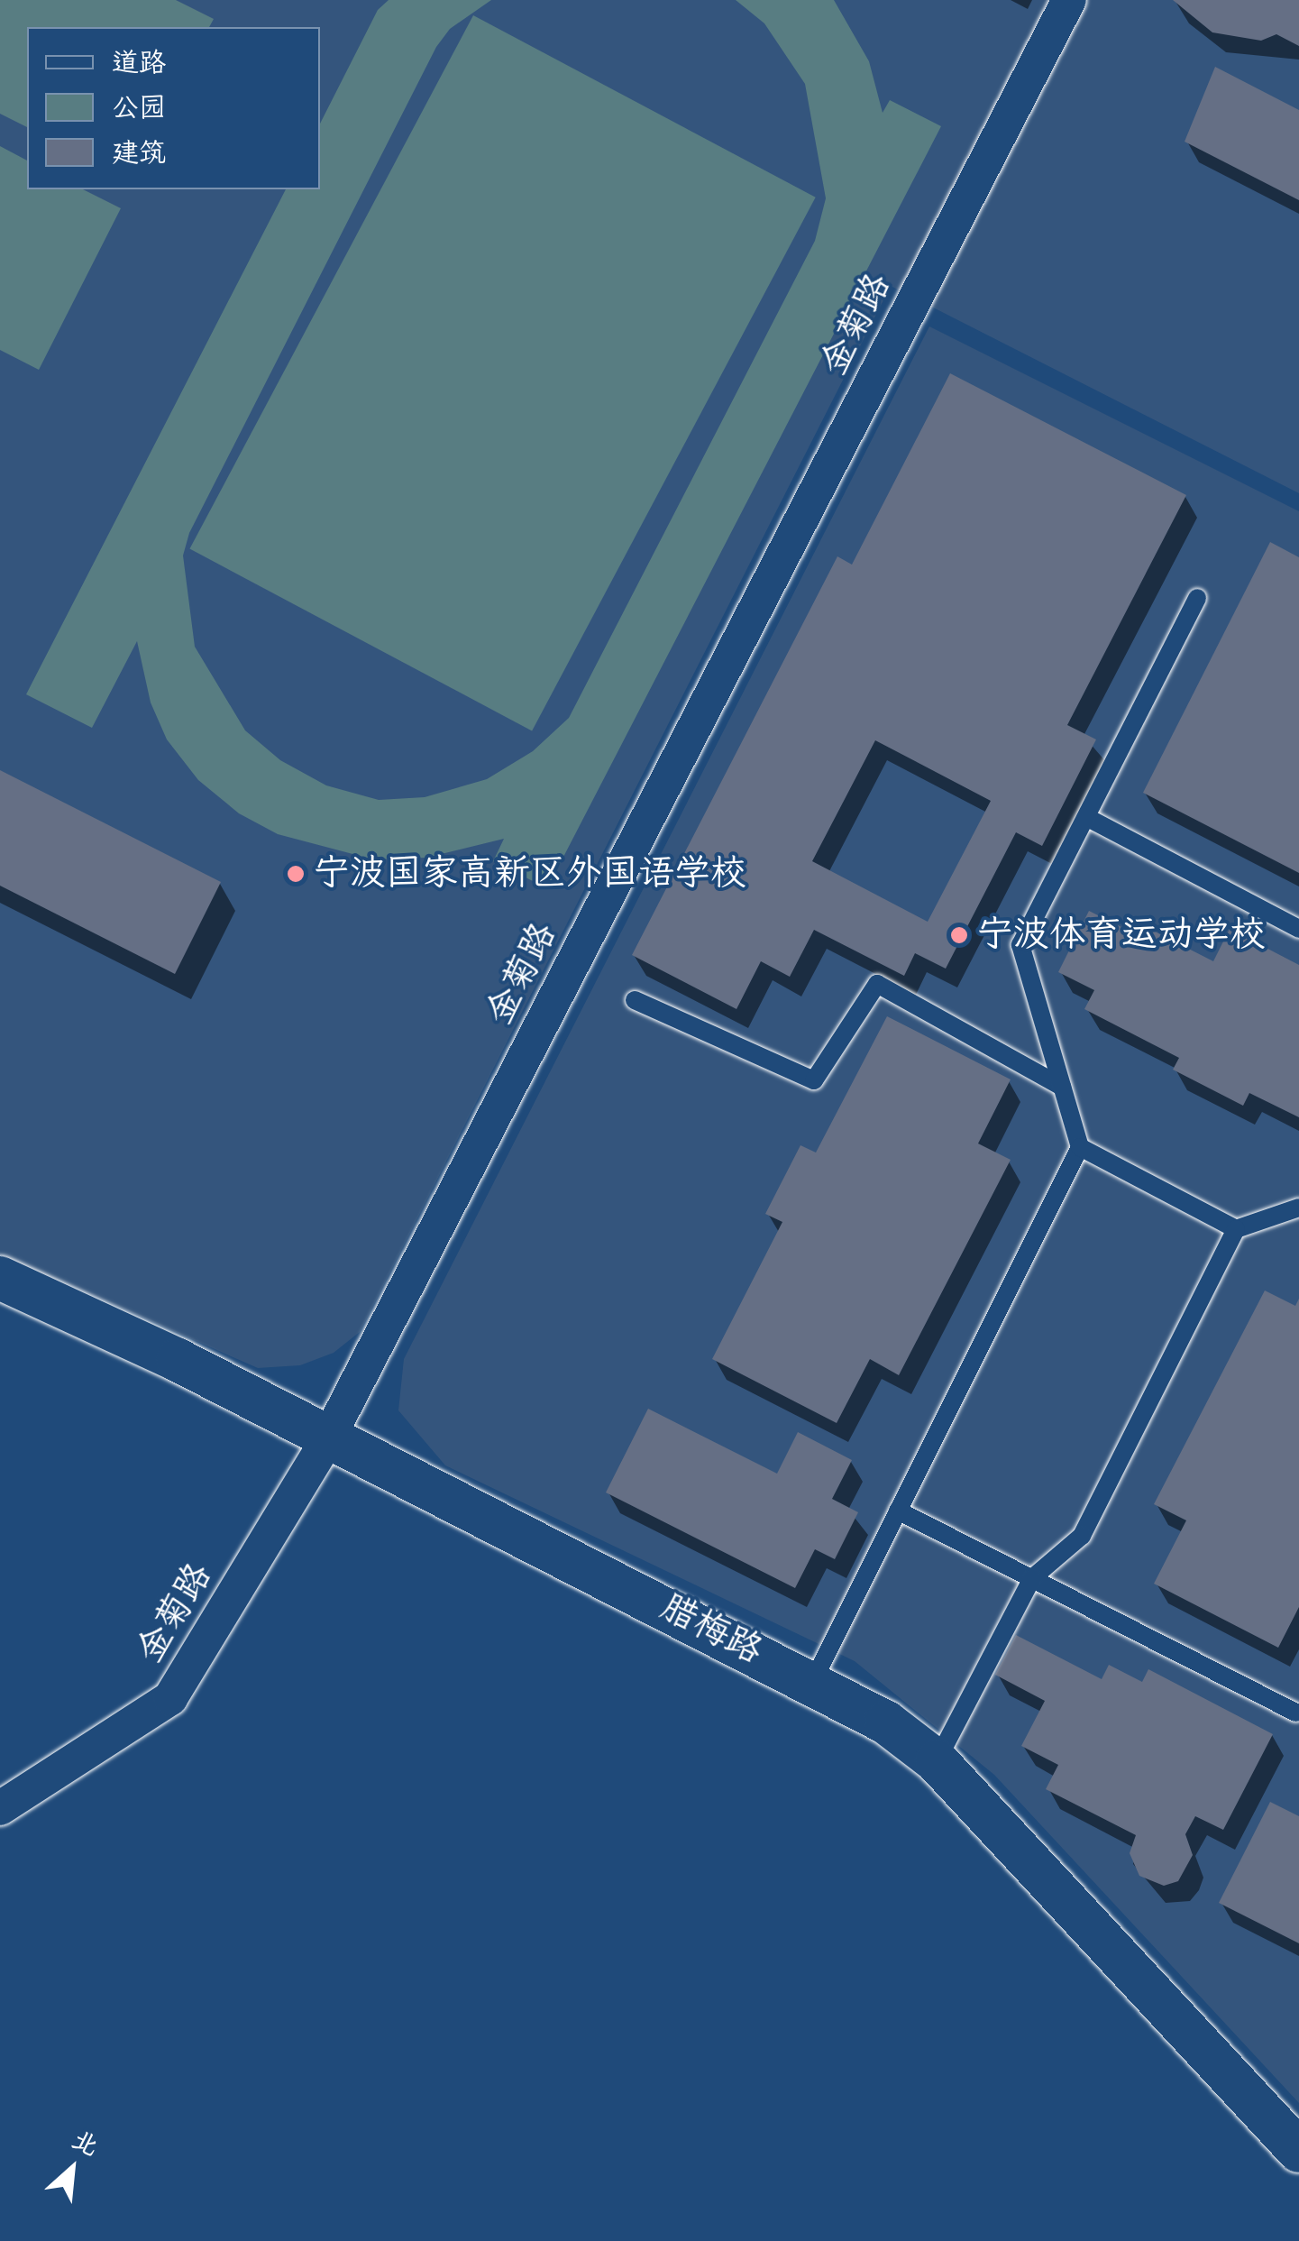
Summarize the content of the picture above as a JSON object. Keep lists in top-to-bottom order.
{
  "streets": {
    "street": ["金菊路", "腊梅路"]
  },
  "crossings": [
    ["金菊路", "腊梅路"]
  ],
  "places": ["宁波国家高新区外国语学校", "宁波体育运动学校"],
  "legend": ["道路", "公园", "建筑"],
  "north": "top right"
}
